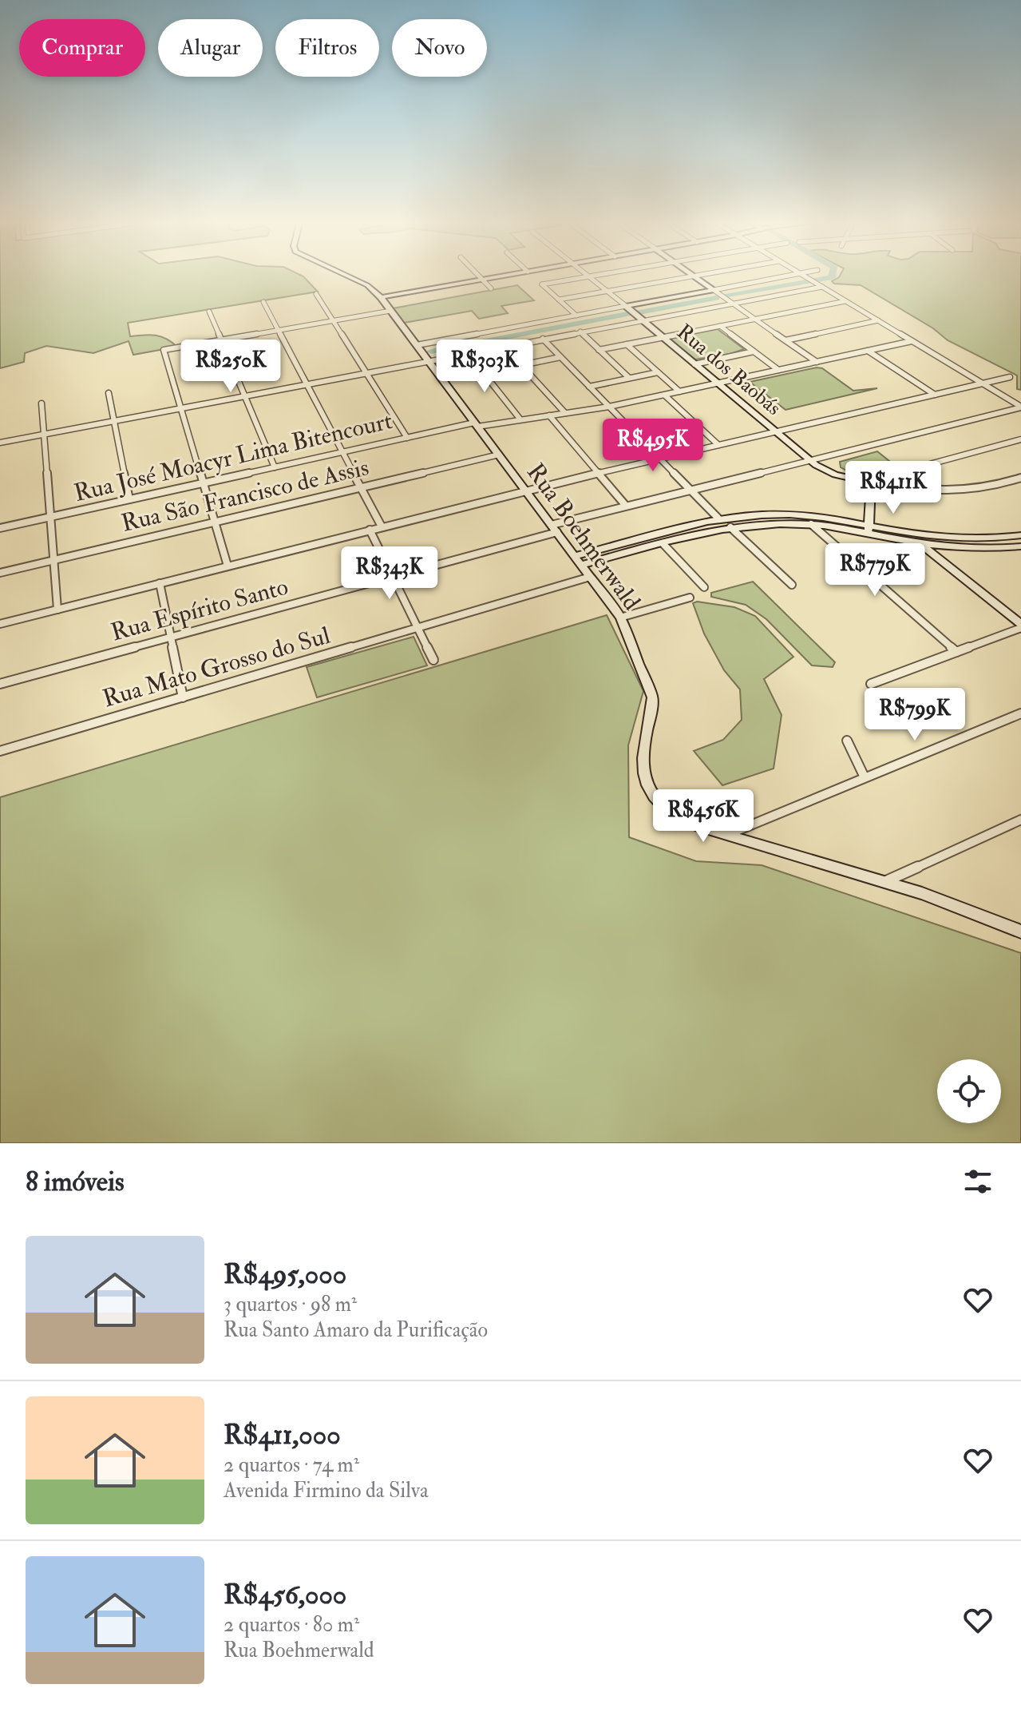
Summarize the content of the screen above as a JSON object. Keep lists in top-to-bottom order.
{
  "streets": {
    "street": [
      "Rua dos Baobás",
      "Rua José Moacyr Lima Bitencourt",
      "Rua São Francisco de Assis",
      "Rua Boehmerwald",
      "Rua Espírito Santo",
      "Rua Mato Grosso do Sul"
    ]
  },
  "crossings": [
    ["Rua dos Baobás", "Rua José Moacyr Lima Bitencourt"],
    ["Rua dos Baobás", "Rua Espírito Santo"],
    ["Rua José Moacyr Lima Bitencourt", "Rua Boehmerwald"],
    ["Rua São Francisco de Assis", "Rua Boehmerwald"],
    ["Rua Boehmerwald", "Rua Espírito Santo"],
    ["Rua Boehmerwald", "Rua Mato Grosso do Sul"]
  ],
  "page": {
    "chip": [
      "Comprar",
      "Alugar",
      "Filtros",
      "Novo"
    ],
    "price": [
      "R$250K",
      "R$303K",
      "R$495K",
      "R$411K",
      "R$779K",
      "R$343K",
      "R$799K",
      "R$456K"
    ],
    "heading": "8 imóveis",
    "list": [
      {
        "name": "R$495,000",
        "note": "3 quartos · 98 m² · Rua Santo Amaro da Purificação"
      },
      {
        "name": "R$411,000",
        "note": "2 quartos · 74 m² · Avenida Firmino da Silva"
      },
      {
        "name": "R$456,000",
        "note": "2 quartos · 80 m² · Rua Boehmerwald"
      }
    ]
  }
}
